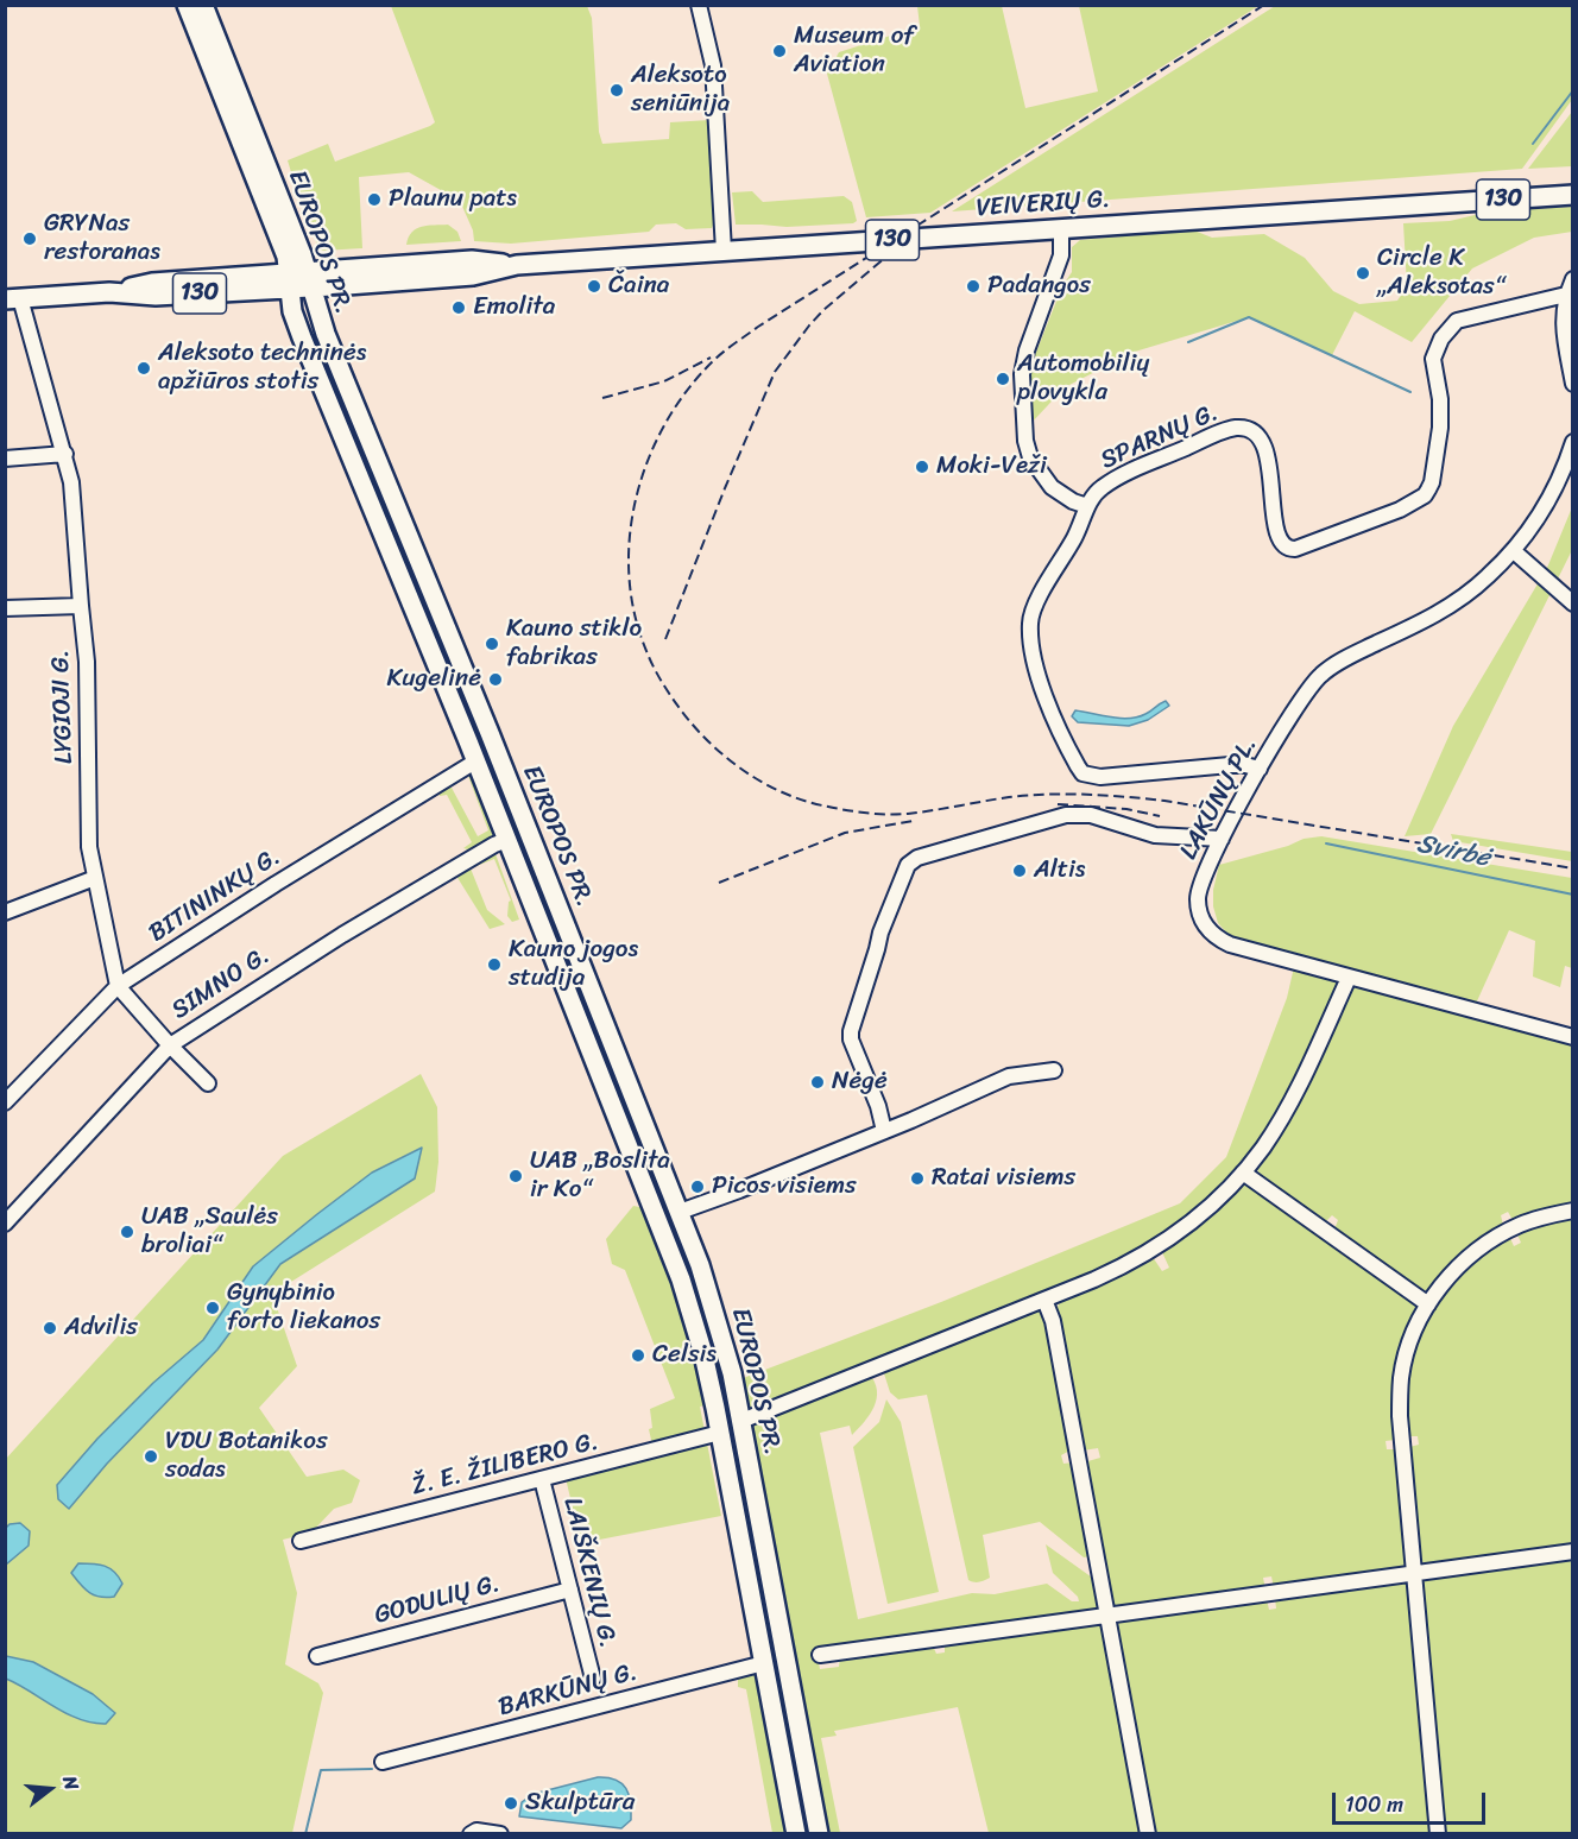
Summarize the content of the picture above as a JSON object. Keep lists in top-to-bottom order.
{
  "streets": {
    "main road": ["130", "VEIVERIŲ G.", "EUROPOS PR."],
    "street": [
      "SPARNŲ G.",
      "LYGIOJI G.",
      "LAKŪNŲ PL.",
      "BITININKŲ G.",
      "SIMNO G.",
      "Ž. E. ŽILIBERO G.",
      "LAIŠKENIŲ G.",
      "GODULIŲ G.",
      "BARKŪNŲ G."
    ]
  },
  "crossings": [
    ["VEIVERIŲ G.", "EUROPOS PR."],
    ["VEIVERIŲ G.", "SPARNŲ G."],
    ["VEIVERIŲ G.", "LYGIOJI G."],
    ["EUROPOS PR.", "BITININKŲ G."],
    ["EUROPOS PR.", "SIMNO G."],
    ["EUROPOS PR.", "Ž. E. ŽILIBERO G."],
    ["EUROPOS PR.", "BARKŪNŲ G."],
    ["SPARNŲ G.", "LAKŪNŲ PL."],
    ["LYGIOJI G.", "BITININKŲ G."],
    ["LYGIOJI G.", "SIMNO G."],
    ["Ž. E. ŽILIBERO G.", "LAIŠKENIŲ G."],
    ["LAIŠKENIŲ G.", "GODULIŲ G."]
  ],
  "water": ["Svirbė"],
  "places": [
    "Museum of Aviation",
    "Aleksoto seniūnija",
    "Plaunu pats",
    "GRYNas restoranas",
    "Circle K „Aleksotas“",
    "Čaina",
    "Padangos",
    "Emolita",
    "Aleksoto techninės apžiūros stotis",
    "Automobilių plovykla",
    "Moki-Veži",
    "Kauno stiklo fabrikas",
    "Kugelinė",
    "Altis",
    "Kauno jogos studija",
    "Nėgė",
    "UAB „Boslita ir Ko“",
    "Ratai visiems",
    "Picos visiems",
    "UAB „Saulės broliai“",
    "Gynybinio forto liekanos",
    "Advilis",
    "Celsis",
    "VDU Botanikos sodas",
    "Skulptūra"
  ],
  "scale_bar": "100 m",
  "north": "right"
}
